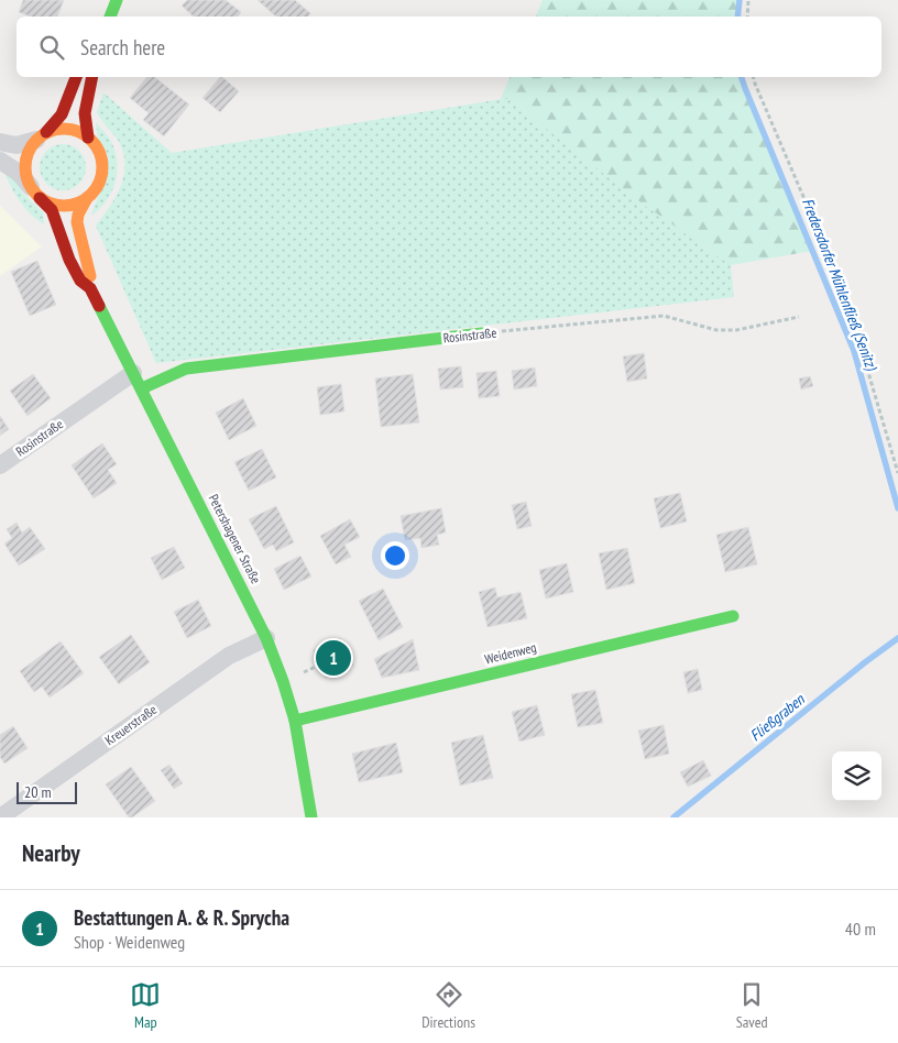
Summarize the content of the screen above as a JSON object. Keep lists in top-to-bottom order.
{
  "streets": {
    "street": [
      "Rosinstraße",
      "Petershagener Straße",
      "Weidenweg",
      "Kreuerstraße"
    ]
  },
  "crossings": [
    ["Rosinstraße", "Petershagener Straße"],
    ["Petershagener Straße", "Weidenweg"],
    ["Petershagener Straße", "Kreuerstraße"]
  ],
  "water": ["Fredersdorfer Mühlenfließ (Senitz)", "Fließgraben"],
  "scale_bar": "20 m",
  "page": {
    "search": "Search here",
    "pins": "1",
    "scale": "20 m",
    "heading": "Nearby",
    "list": [
      {
        "mark": "1",
        "name": "Bestattungen A. & R. Sprycha",
        "note": "Shop · Weidenweg",
        "value": "40 m"
      }
    ],
    "nav": ["Map", "Directions", "Saved"]
  }
}
